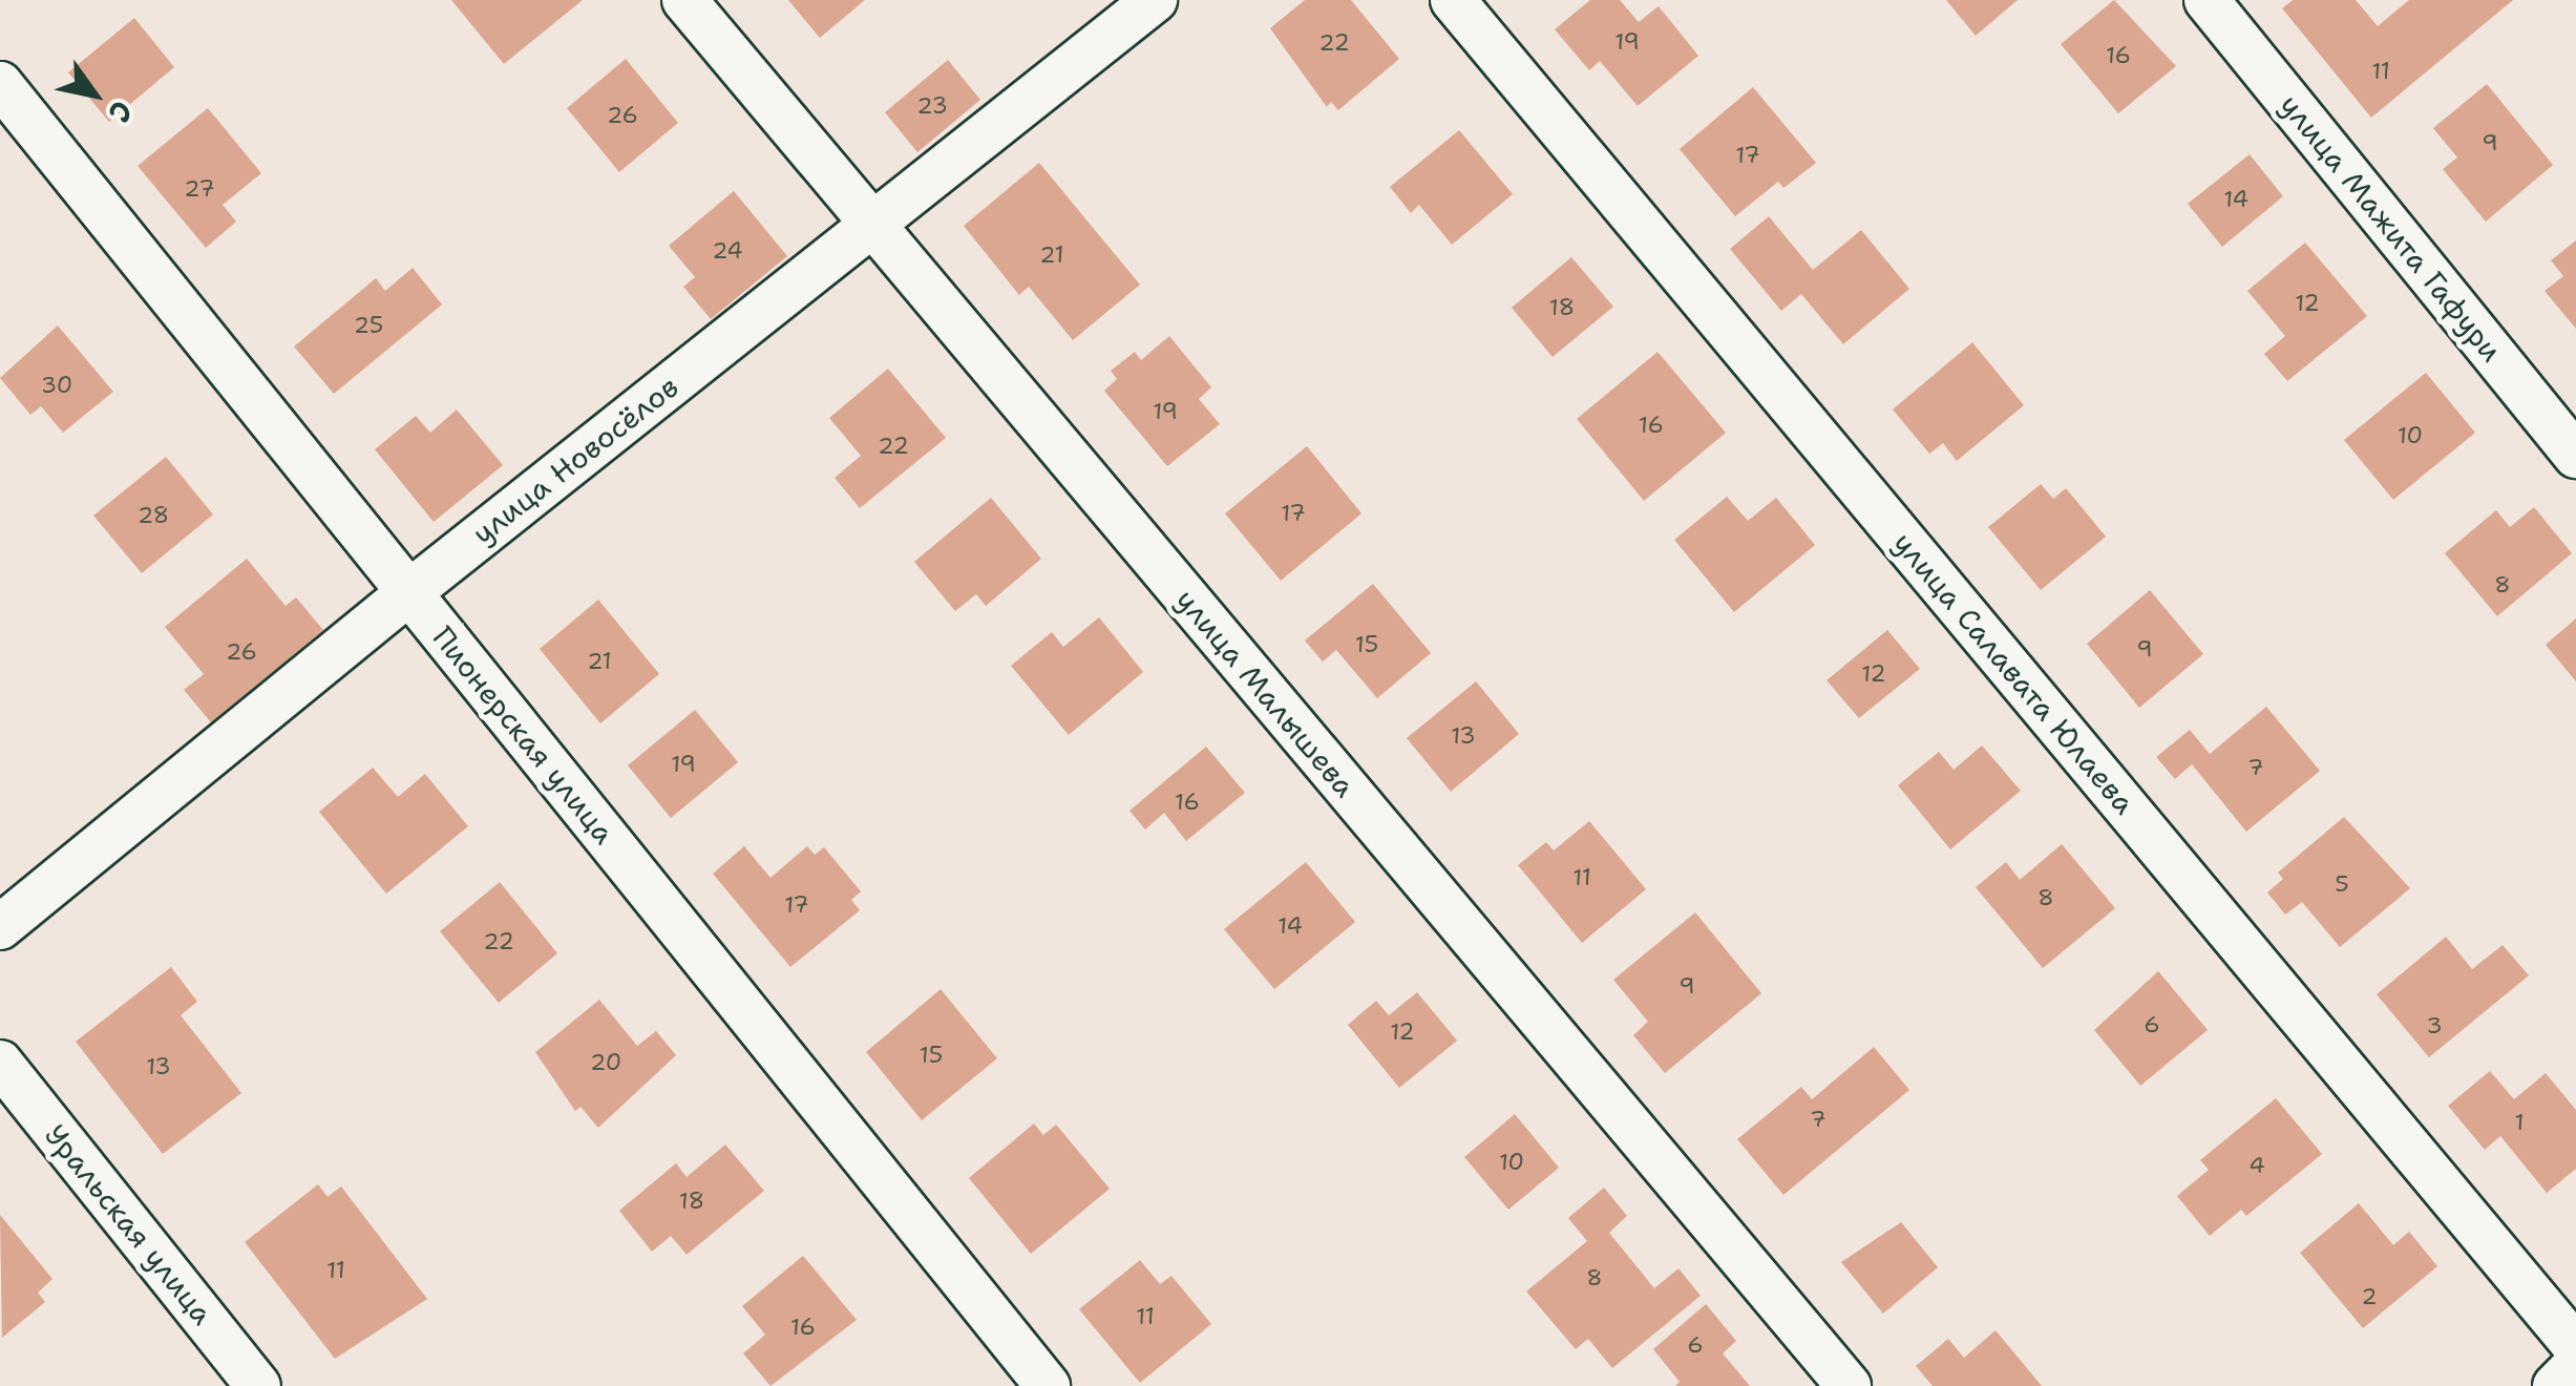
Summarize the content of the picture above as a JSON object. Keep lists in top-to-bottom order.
{
  "streets": {
    "street": [
      "улица Мажита Гафури",
      "улица Новосёлов",
      "улица Салавата Юлаева",
      "улица Малышева",
      "Пионерская улица",
      "Уральская улица"
    ]
  },
  "crossings": [
    ["улица Новосёлов", "улица Малышева"],
    ["улица Новосёлов", "Пионерская улица"]
  ],
  "house_numbers": [
    "19",
    "22",
    "16",
    "11",
    "23",
    "26",
    "9",
    "17",
    "27",
    "14",
    "24",
    "21",
    "12",
    "18",
    "25",
    "30",
    "19",
    "16",
    "10",
    "22",
    "17",
    "28",
    "8",
    "15",
    "9",
    "26",
    "21",
    "12",
    "13",
    "19",
    "7",
    "16",
    "11",
    "5",
    "8",
    "17",
    "14",
    "22",
    "9",
    "6",
    "3",
    "12",
    "15",
    "20",
    "13",
    "7",
    "1",
    "10",
    "4",
    "18",
    "11",
    "8",
    "2",
    "11",
    "16",
    "6"
  ],
  "north": "bottom right"
}
